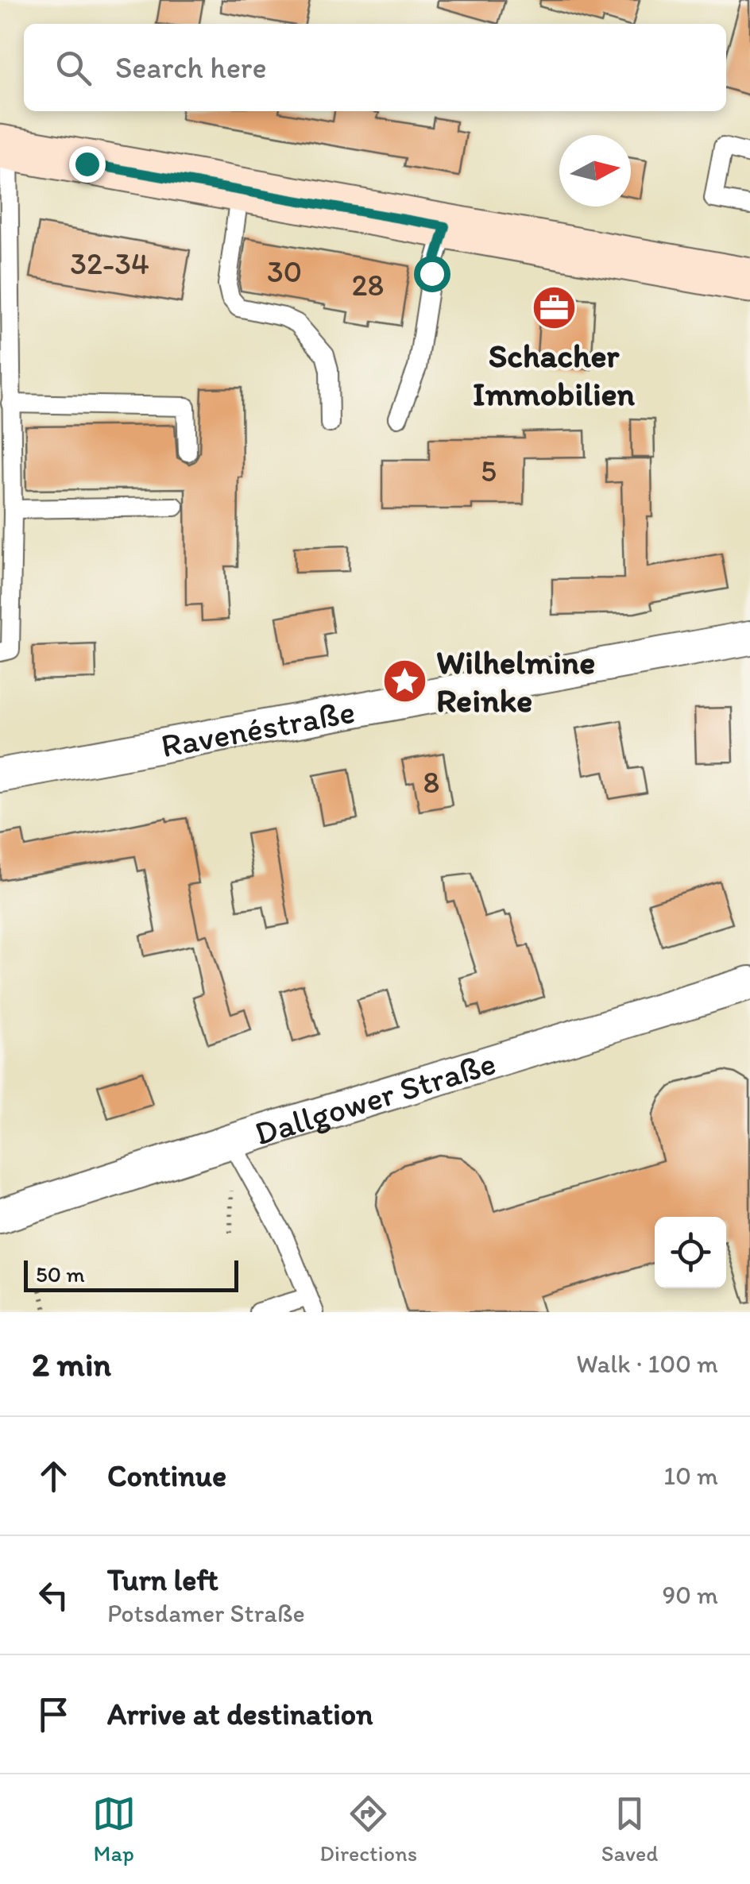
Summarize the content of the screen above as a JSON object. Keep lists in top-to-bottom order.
{
  "streets": {
    "street": ["Ravenéstraße", "Dallgower Straße"]
  },
  "places": {
    "office": ["Schacher Immobilien"],
    "place": ["Wilhelmine Reinke"]
  },
  "house_numbers": [
    "32-34",
    "30",
    "28",
    "5",
    "8"
  ],
  "scale_bar": "50 m",
  "north": "right",
  "page": {
    "search": "Search here",
    "scale": "50 m",
    "heading": ["2 min", "Walk · 100 m"],
    "list": [
      ["Continue", "10 m"],
      ["Turn left", "Potsdamer Straße", "90 m"],
      "Arrive at destination"
    ],
    "nav": ["Map", "Directions", "Saved"]
  }
}
